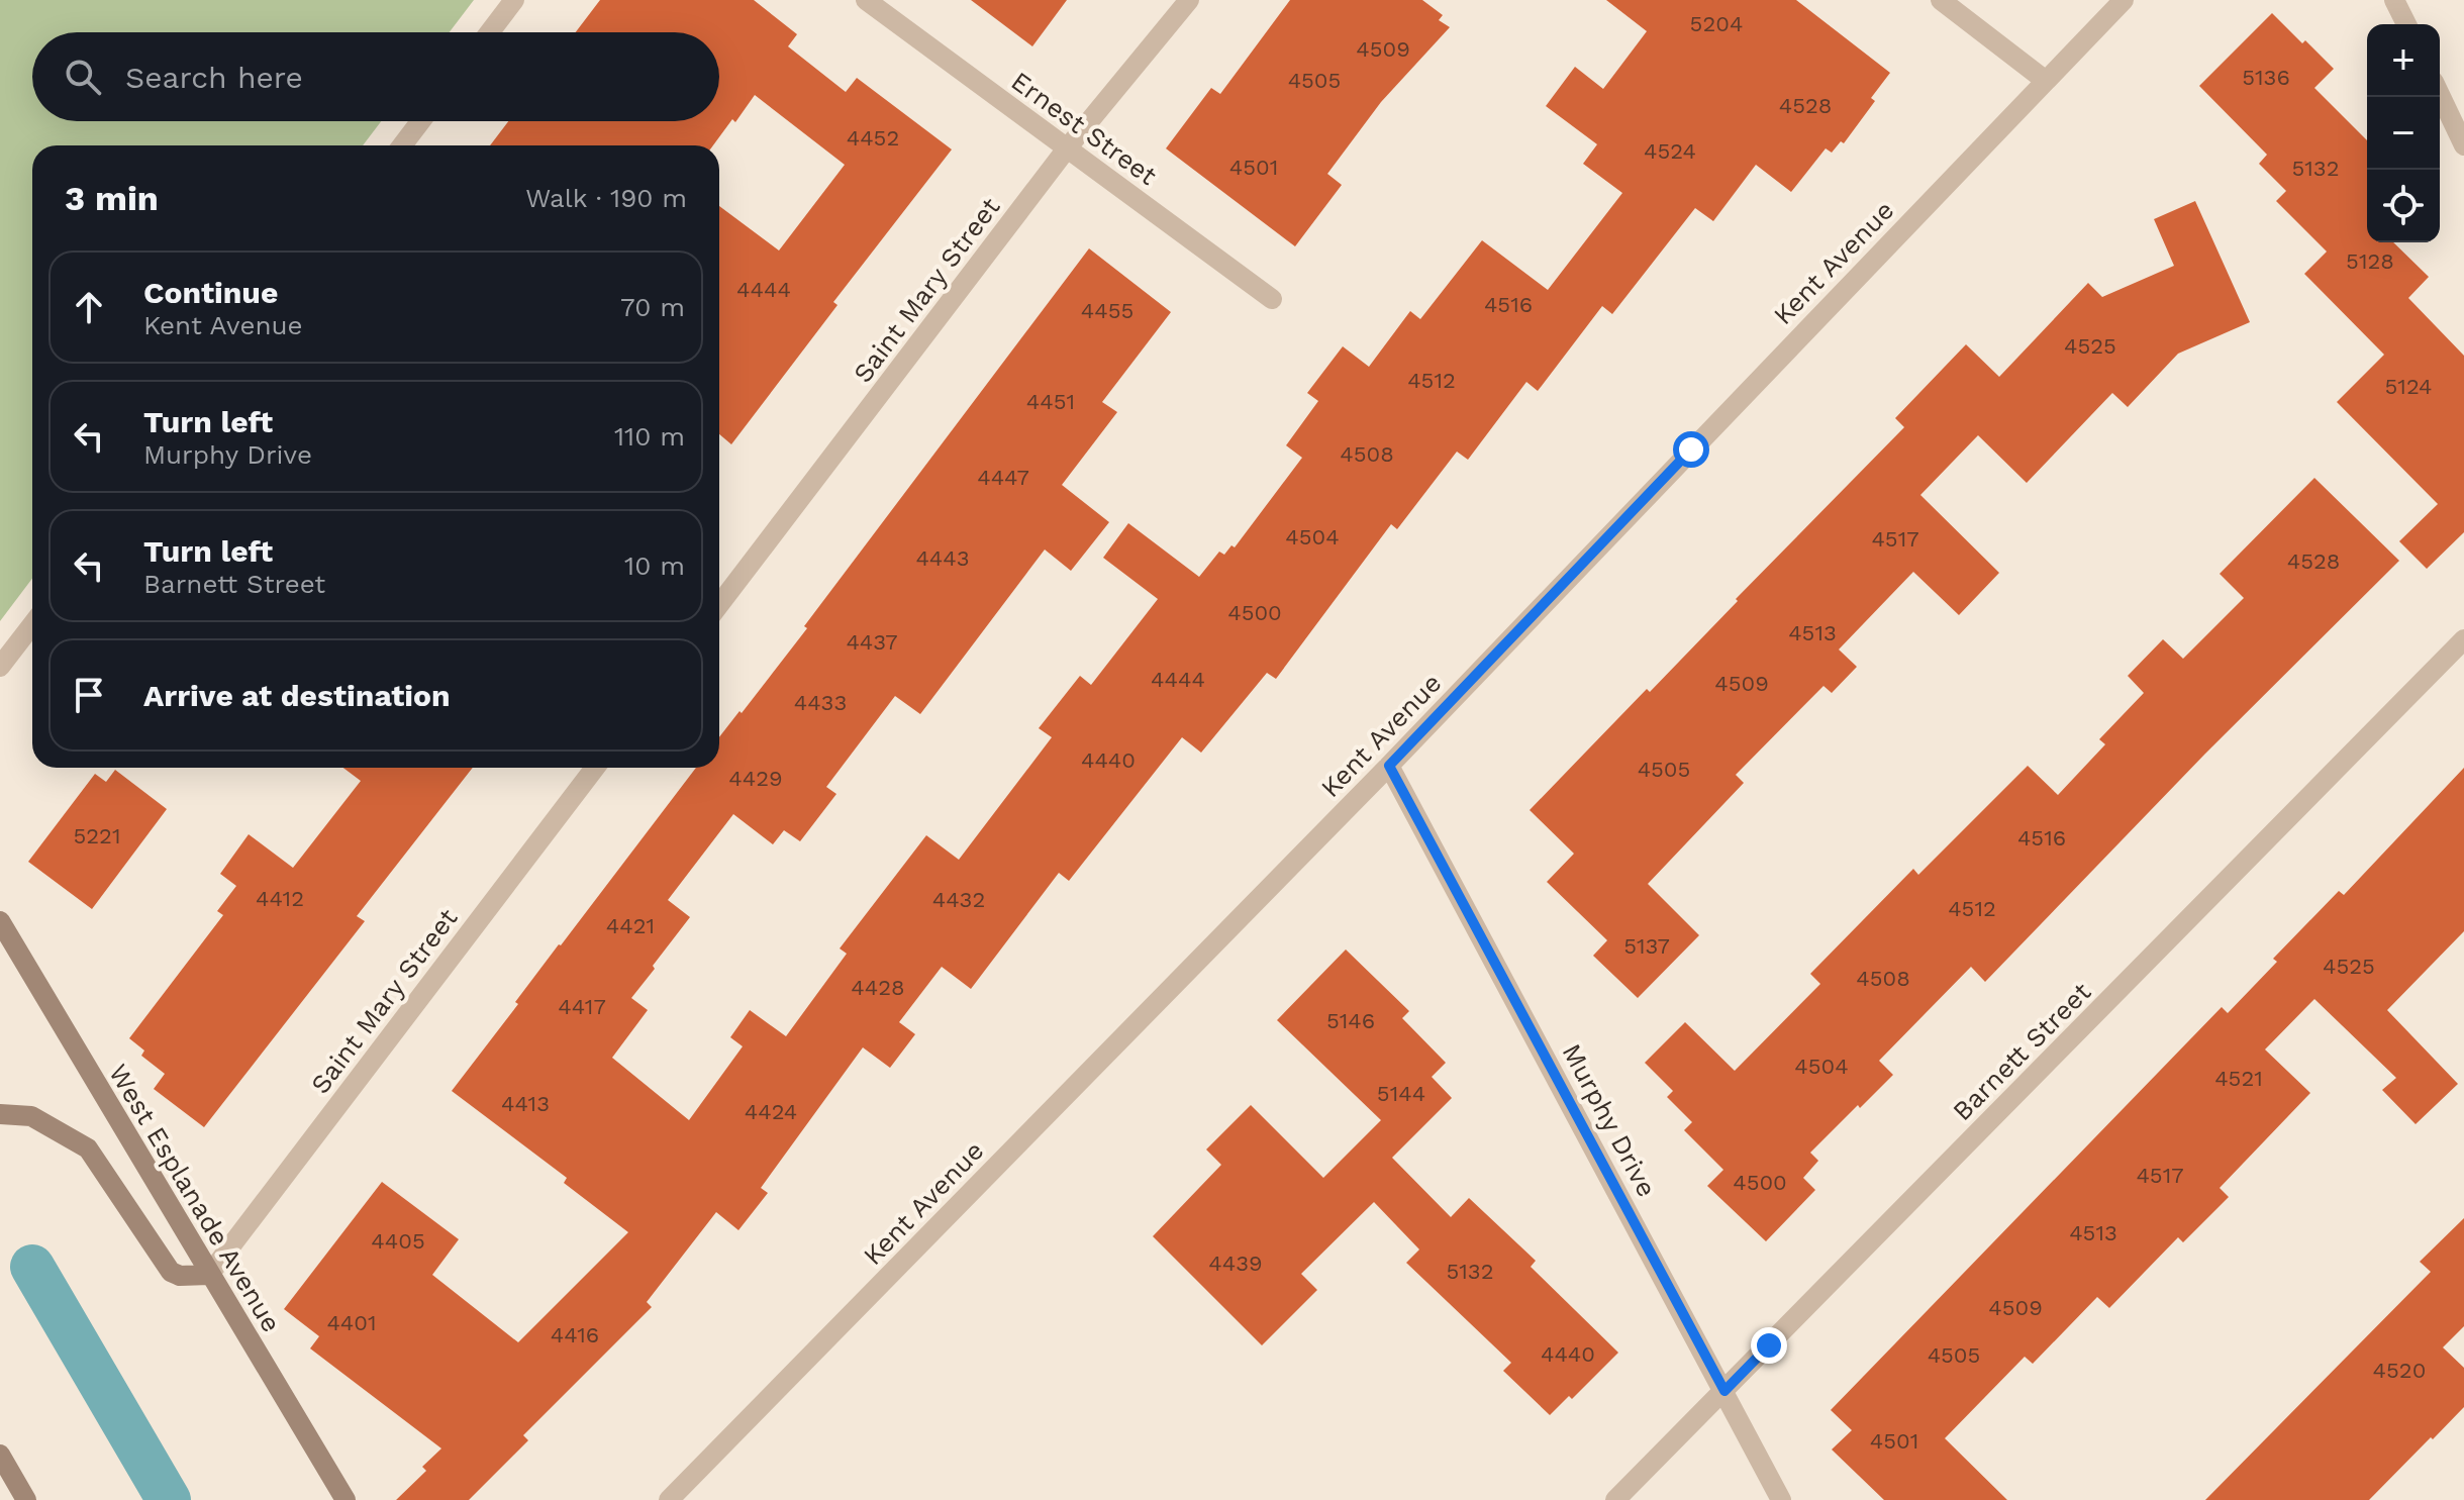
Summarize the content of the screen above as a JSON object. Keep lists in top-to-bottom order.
{
  "streets": {
    "main road": ["West Esplanade Avenue"],
    "street": [
      "Ernest Street",
      "Kent Avenue",
      "Saint Mary Street",
      "Barnett Street",
      "Murphy Drive"
    ]
  },
  "crossings": [
    ["Ernest Street", "Saint Mary Street"],
    ["Kent Avenue", "Murphy Drive"],
    ["Saint Mary Street", "West Esplanade Avenue"],
    ["Barnett Street", "Murphy Drive"]
  ],
  "house_numbers": [
    "5204",
    "4509",
    "5136",
    "4505",
    "4528",
    "4452",
    "4524",
    "4501",
    "5132",
    "5128",
    "4444",
    "4516",
    "4455",
    "4525",
    "4512",
    "5124",
    "4451",
    "4508",
    "4447",
    "4504",
    "4517",
    "4443",
    "4528",
    "4500",
    "4513",
    "4437",
    "4444",
    "4509",
    "4433",
    "4440",
    "4505",
    "4429",
    "5221",
    "4516",
    "4412",
    "4432",
    "4512",
    "4421",
    "5137",
    "4525",
    "4508",
    "4428",
    "4417",
    "5146",
    "4504",
    "4521",
    "5144",
    "4413",
    "4424",
    "4517",
    "4500",
    "4513",
    "4405",
    "4439",
    "5132",
    "4509",
    "4401",
    "4416",
    "4440",
    "4505",
    "4520",
    "4501"
  ],
  "page": {
    "map_buttons": ["+", "−"],
    "search": "Search here",
    "heading": ["3 min", "Walk · 190 m"],
    "list": [
      ["Continue", "Kent Avenue", "70 m"],
      ["Turn left", "Murphy Drive", "110 m"],
      ["Turn left", "Barnett Street", "10 m"],
      "Arrive at destination"
    ]
  }
}
